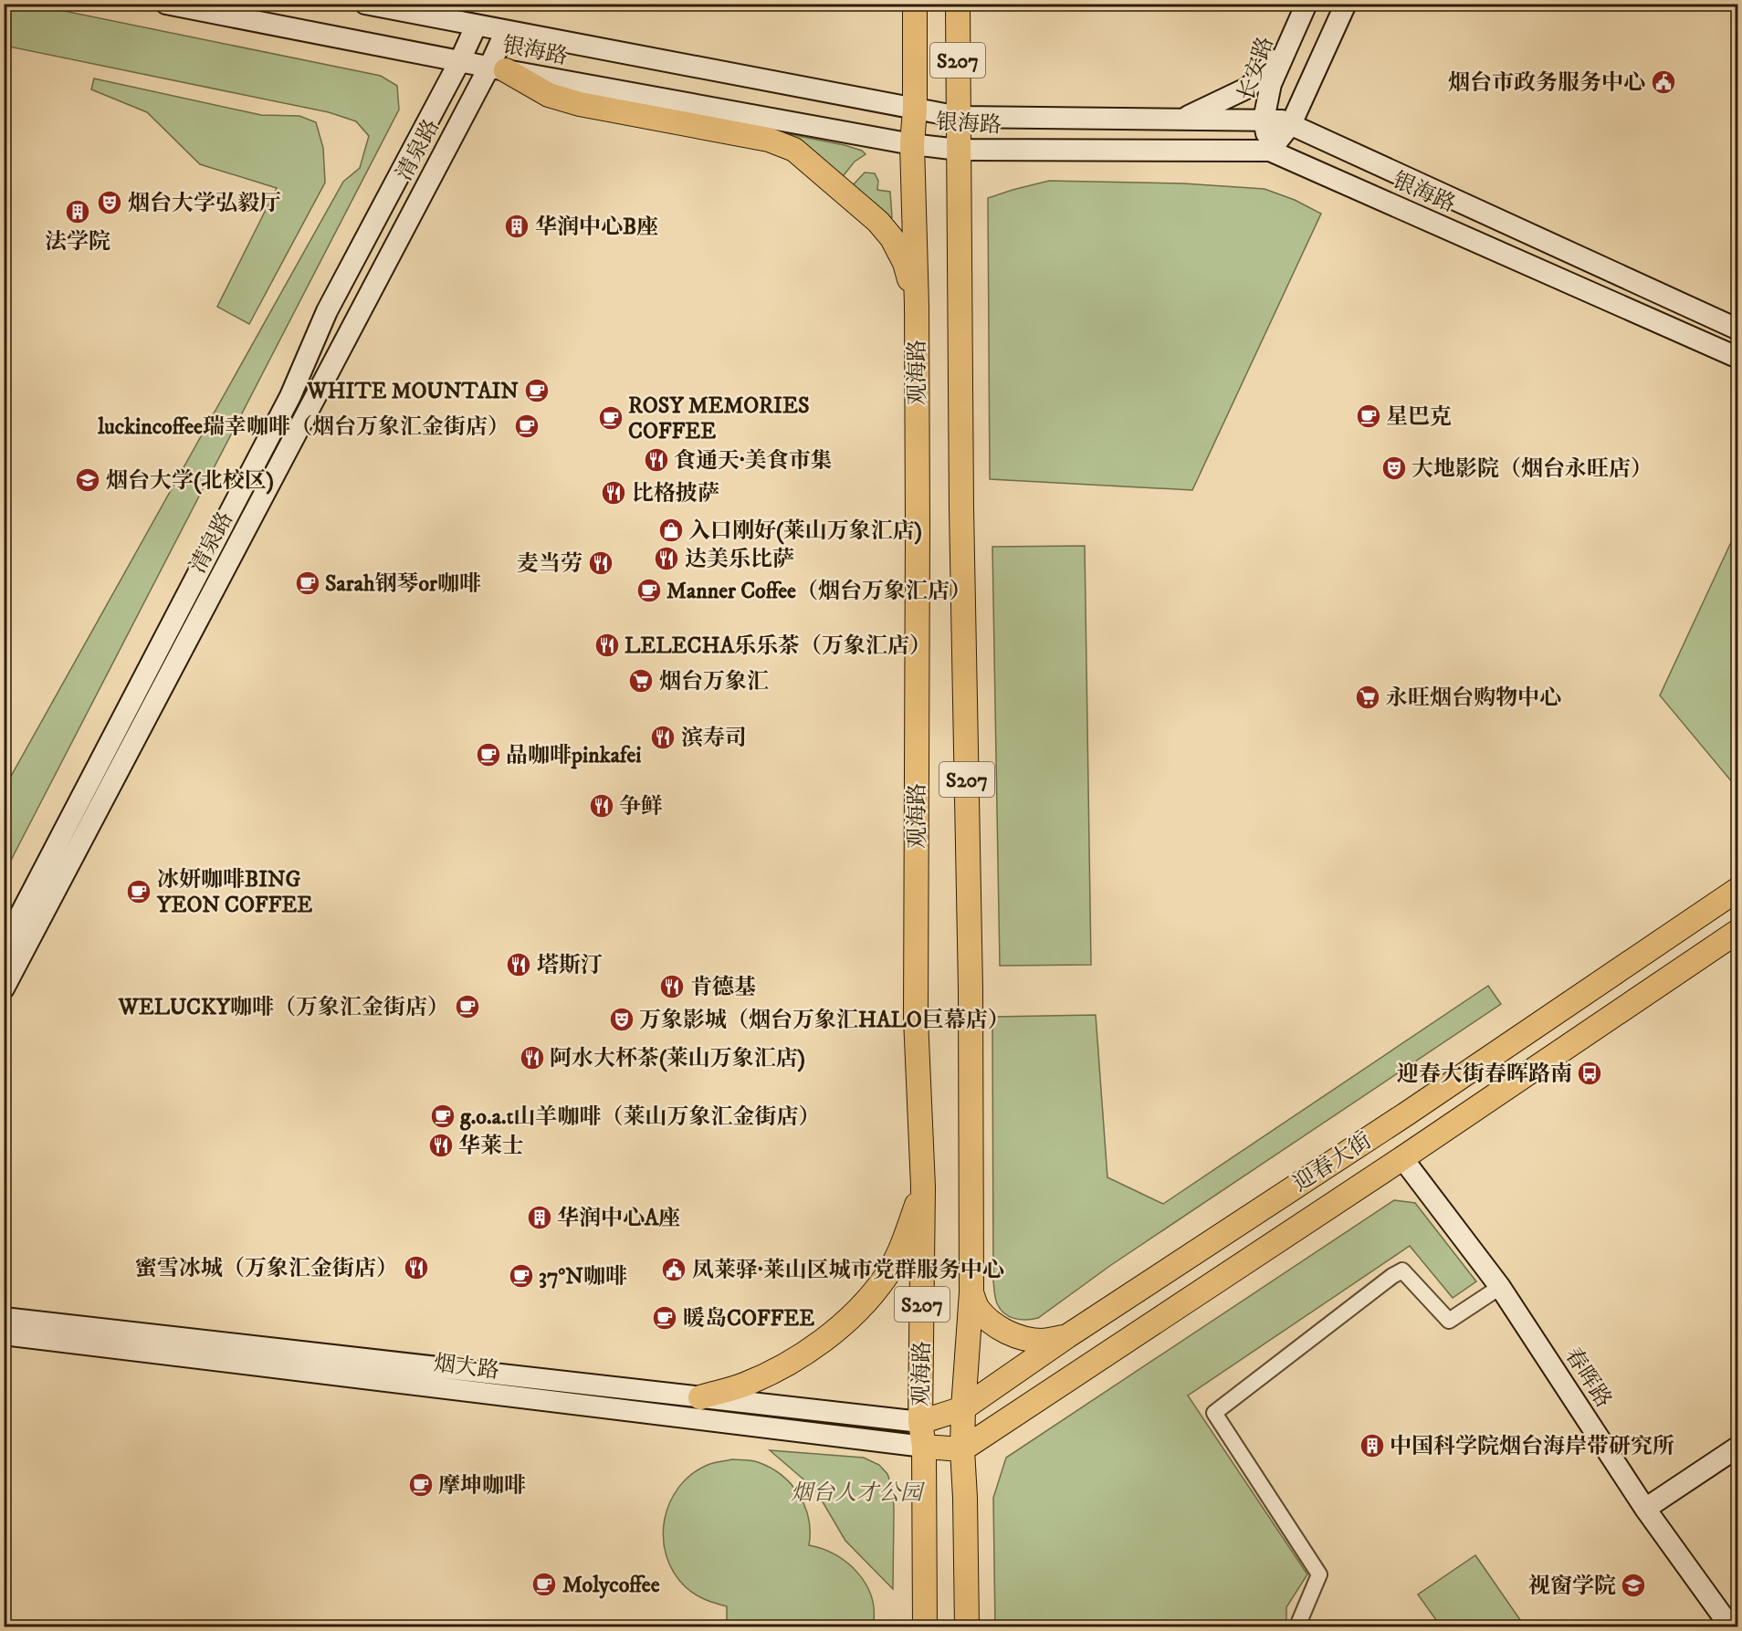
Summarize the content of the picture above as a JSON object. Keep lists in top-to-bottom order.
{
  "streets": {
    "main road": [
      "银海路",
      "S207",
      "长安路",
      "清泉路",
      "观海路",
      "迎春大街",
      "烟大路",
      "春晖路"
    ]
  },
  "crossings": [
    ["银海路", "长安路"],
    ["银海路", "清泉路"],
    ["银海路", "观海路"],
    ["观海路", "迎春大街"],
    ["观海路", "烟大路"],
    ["迎春大街", "烟大路"],
    ["迎春大街", "春晖路"]
  ],
  "parks": ["烟台人才公园"],
  "places": {
    "public building": ["烟台市政务服务中心", "凤莱驿·莱山区城市党群服务中心"],
    "theatre": ["烟台大学弘毅厅", "大地影院（烟台永旺店）", "万象影城（烟台万象汇HALO巨幕店）"],
    "building": [
      "法学院",
      "华润中心B座",
      "华润中心A座",
      "中国科学院烟台海岸带研究所"
    ],
    "cafe": [
      "WHITE MOUNTAIN",
      "星巴克",
      "ROSY MEMORIES COFFEE",
      "luckincoffee瑞幸咖啡（烟台万象汇金街店）",
      "Sarah钢琴or咖啡",
      "Manner Coffee（烟台万象汇店）",
      "品咖啡pinkafei",
      "冰妍咖啡BING YEON COFFEE",
      "WELUCKY咖啡（万象汇金街店）",
      "g.o.a.t山羊咖啡（莱山万象汇金街店）",
      "37°N咖啡",
      "暖岛COFFEE",
      "摩坤咖啡",
      "Molycoffee"
    ],
    "restaurant": [
      "食通天·美食市集",
      "比格披萨",
      "达美乐比萨",
      "麦当劳",
      "LELECHA乐乐茶（万象汇店）",
      "滨寿司",
      "争鲜",
      "塔斯汀",
      "肯德基",
      "阿水大杯茶(莱山万象汇店)",
      "华莱士",
      "蜜雪冰城（万象汇金街店）"
    ],
    "school or university": ["烟台大学(北校区)", "视窗学院"],
    "shop": ["入口刚好(莱山万象汇店)"],
    "supermarket": ["烟台万象汇", "永旺烟台购物中心"],
    "bus stop": ["迎春大街春晖路南"]
  }
}
